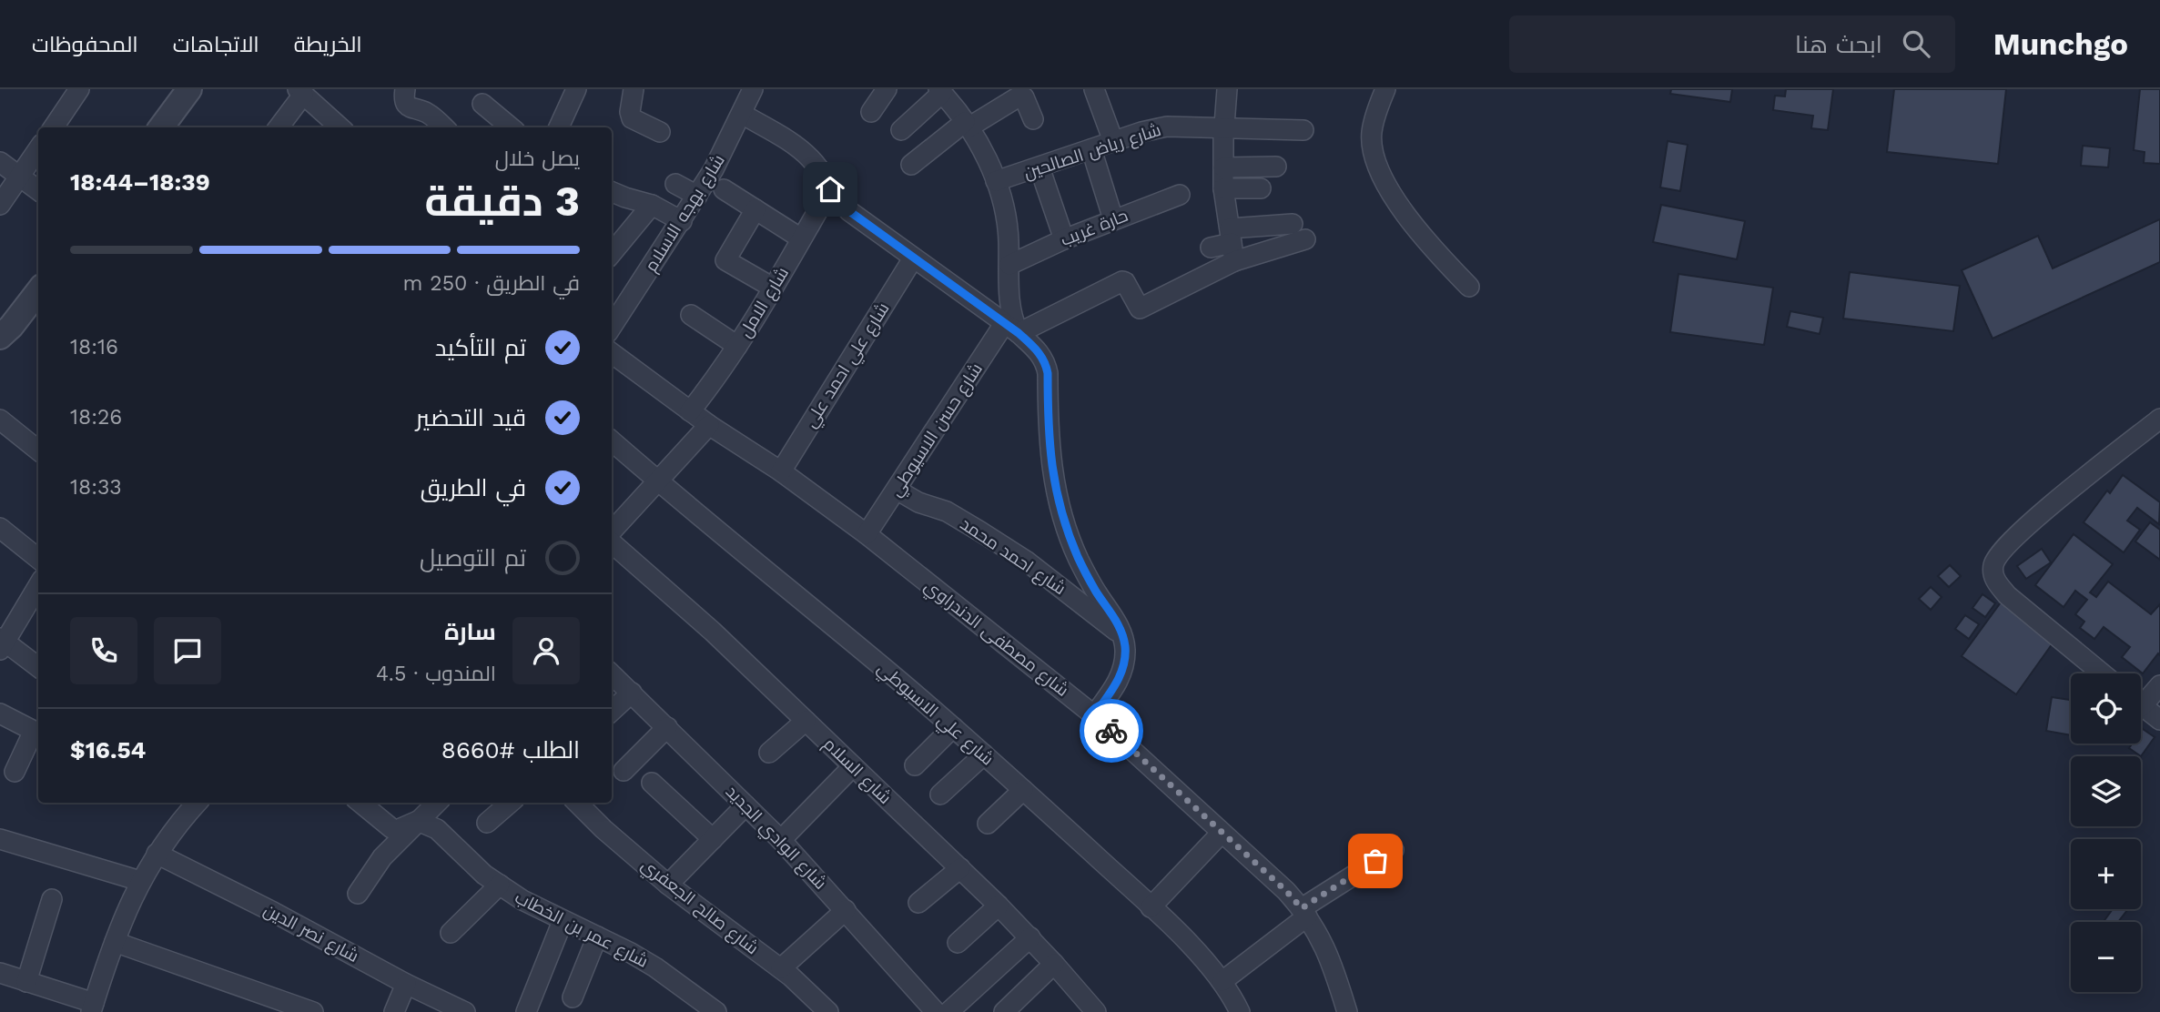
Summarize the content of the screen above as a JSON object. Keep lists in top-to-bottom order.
{
  "streets": {
    "street": [
      "شارع رياض الصالحين",
      "شارع بهجه الاسلام",
      "حارة غريب",
      "شارع الامل",
      "شارع علي احمد علي",
      "شارع حسن الاسيوطي",
      "شارع احمد محمد",
      "شارع مصطفى الدندراوي",
      "شارع علي الاسيوطي",
      "شارع السلام",
      "شارع الوادي الجديد",
      "شارع صالح الجعفري",
      "شارع عمر بن الخطاب",
      "شارع نصر الدين"
    ]
  },
  "crossings": [
    ["شارع الامل", "شارع مصطفى الدندراوي"],
    ["شارع علي احمد علي", "شارع مصطفى الدندراوي"],
    ["شارع حسن الاسيوطي", "شارع احمد محمد"],
    ["شارع حسن الاسيوطي", "شارع مصطفى الدندراوي"]
  ],
  "page": {
    "header": "Munchgo",
    "search": "ابحث هنا",
    "nav": ["الخريطة", "الاتجاهات", "المحفوظات"],
    "heading": ["3 دقيقة", "يصل خلال", "18:39–18:44"],
    "panel": [
      "سارة",
      "المندوب · 4.5",
      "الطلب #8660",
      "$16.54"
    ],
    "bar": "في الطريق · 250 m",
    "list": [
      ["تم التأكيد", "18:16"],
      ["قيد التحضير", "18:26"],
      ["في الطريق", "18:33"],
      "تم التوصيل"
    ],
    "map_buttons": ["+", "−"]
  }
}
